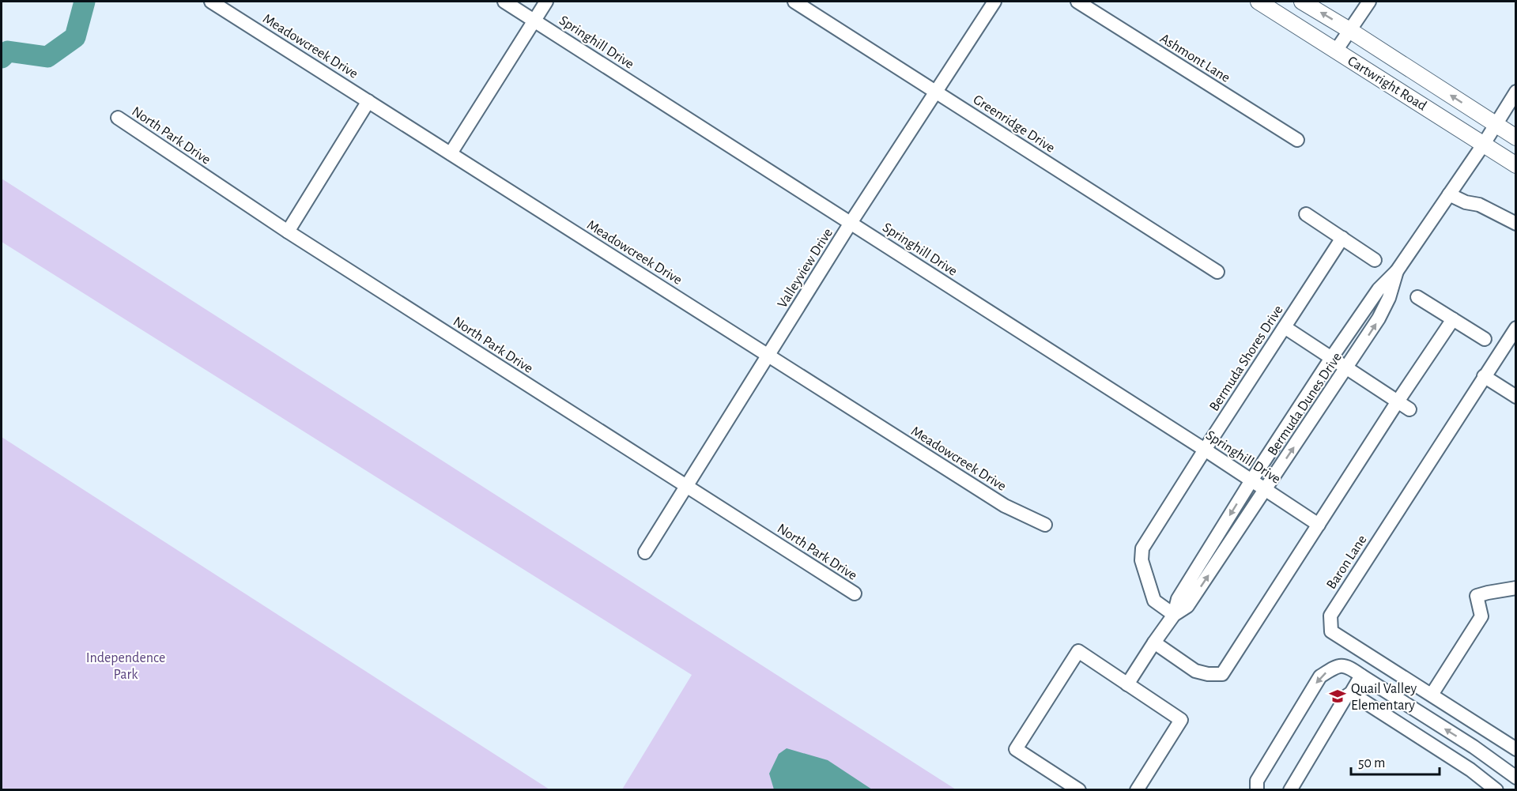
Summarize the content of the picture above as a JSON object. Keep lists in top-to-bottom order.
{
  "streets": {
    "main road": ["Cartwright Road"],
    "street": [
      "Springhill Drive",
      "Meadowcreek Drive",
      "Ashmont Lane",
      "Greenridge Drive",
      "North Park Drive",
      "Valleyview Drive",
      "Bermuda Shores Drive",
      "Bermuda Dunes Drive",
      "Baron Lane"
    ]
  },
  "crossings": [
    ["Springhill Drive", "Valleyview Drive"],
    ["Springhill Drive", "Bermuda Shores Drive"],
    ["Springhill Drive", "Bermuda Dunes Drive"],
    ["Meadowcreek Drive", "Valleyview Drive"],
    ["Cartwright Road", "Bermuda Dunes Drive"],
    ["Greenridge Drive", "Valleyview Drive"],
    ["North Park Drive", "Valleyview Drive"],
    ["Bermuda Shores Drive", "Bermuda Dunes Drive"]
  ],
  "parks": ["Independence Park"],
  "places": {
    "school or university": ["Quail Valley Elementary"]
  },
  "scale_bar": "50 m"
}
